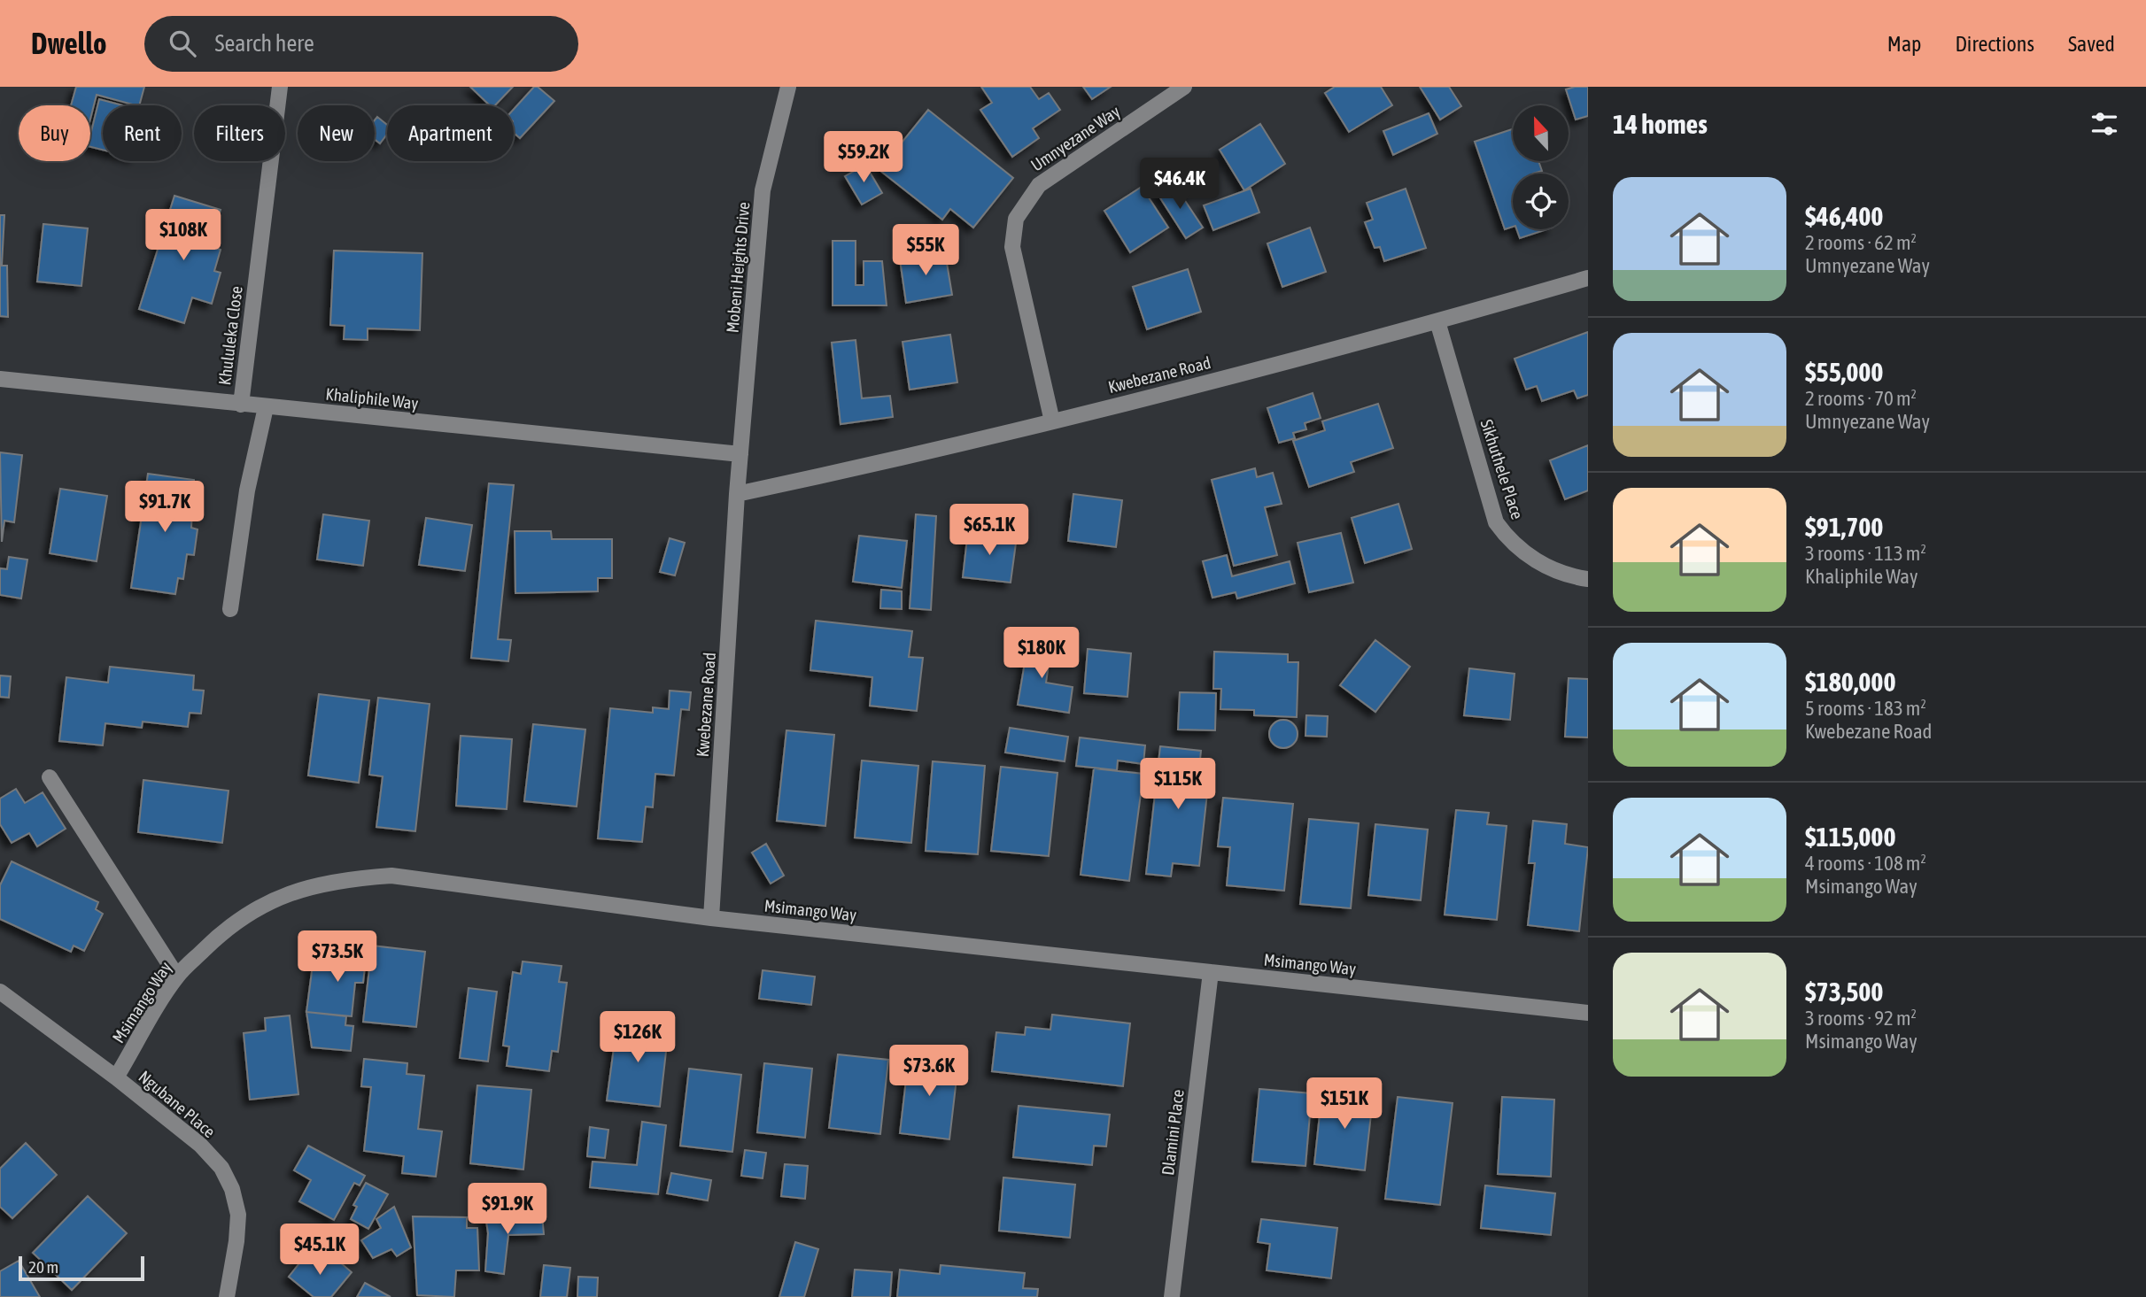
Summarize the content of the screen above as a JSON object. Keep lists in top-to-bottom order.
{
  "streets": {
    "street": [
      "Umnyezane Way",
      "Mobeni Heights Drive",
      "Khululeka Close",
      "Kwebezane Road",
      "Khaliphile Way",
      "Sikhuthele Place",
      "Msimango Way",
      "Ngubane Place",
      "Dlamini Place"
    ]
  },
  "crossings": [
    ["Umnyezane Way", "Kwebezane Road"],
    ["Mobeni Heights Drive", "Kwebezane Road"],
    ["Mobeni Heights Drive", "Khaliphile Way"],
    ["Khululeka Close", "Khaliphile Way"],
    ["Kwebezane Road", "Khaliphile Way"],
    ["Kwebezane Road", "Sikhuthele Place"],
    ["Kwebezane Road", "Msimango Way"],
    ["Msimango Way", "Ngubane Place"],
    ["Msimango Way", "Dlamini Place"]
  ],
  "scale_bar": "20 m",
  "north": "top",
  "page": {
    "header": "Dwello",
    "search": "Search here",
    "nav": ["Map", "Directions", "Saved"],
    "heading": "14 homes",
    "chip": [
      "Buy",
      "Rent",
      "Filters",
      "New",
      "Apartment"
    ],
    "price": [
      "$59.2K",
      "$46.4K",
      "$108K",
      "$55K",
      "$91.7K",
      "$65.1K",
      "$180K",
      "$115K",
      "$73.5K",
      "$126K",
      "$73.6K",
      "$151K",
      "$91.9K",
      "$45.1K"
    ],
    "list": [
      {
        "name": "$46,400",
        "note": "2 rooms · 62 m² · Umnyezane Way"
      },
      {
        "name": "$55,000",
        "note": "2 rooms · 70 m² · Umnyezane Way"
      },
      {
        "name": "$91,700",
        "note": "3 rooms · 113 m² · Khaliphile Way"
      },
      {
        "name": "$180,000",
        "note": "5 rooms · 183 m² · Kwebezane Road"
      },
      {
        "name": "$115,000",
        "note": "4 rooms · 108 m² · Msimango Way"
      },
      {
        "name": "$73,500",
        "note": "3 rooms · 92 m² · Msimango Way"
      }
    ],
    "scale": "20 m"
  }
}
